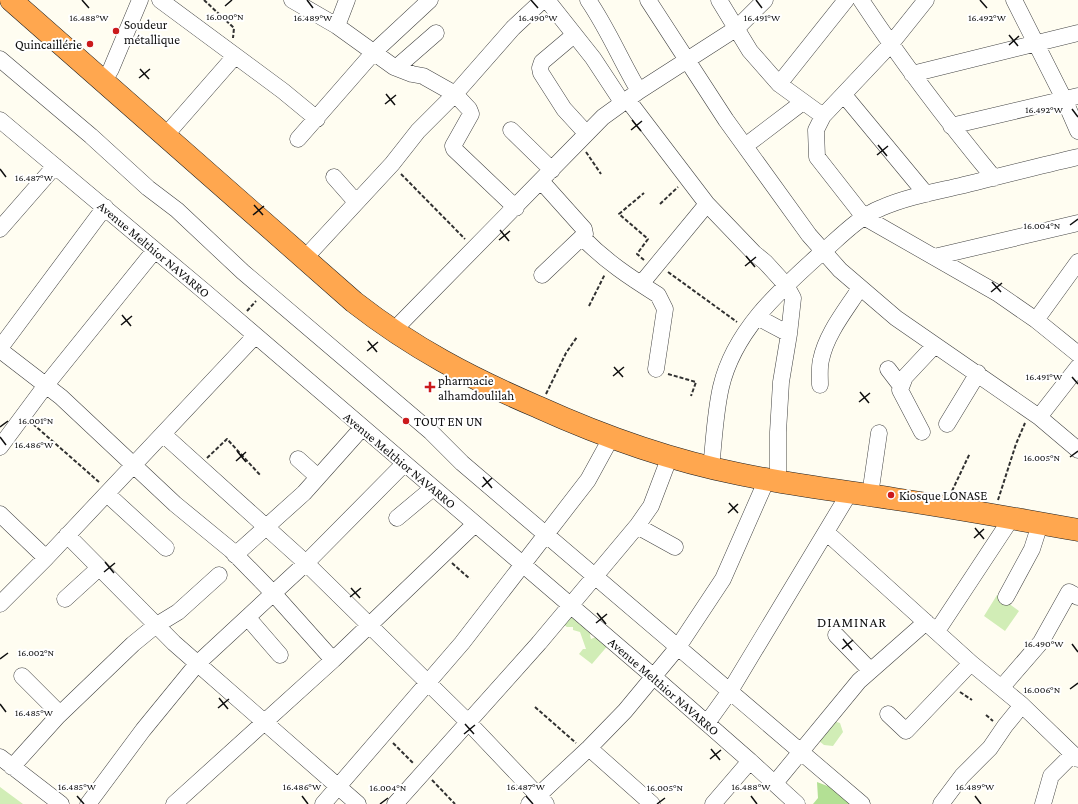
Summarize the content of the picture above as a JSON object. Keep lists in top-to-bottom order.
{
  "streets": {
    "street": ["Avenue Melthior NAVARRO"]
  },
  "districts": ["DIAMINAR"],
  "places": {
    "other": [
      "Soudeur métallique",
      "Quincaillérie",
      "TOUT EN UN",
      "Kiosque LONASE"
    ],
    "health": ["pharmacie alhamdoulilah"]
  },
  "coordinates": [
    "16.000°N",
    "16.488°W",
    "16.489°W",
    "16.490°W",
    "16.491°W",
    "16.492°W",
    "16.487°W",
    "16.004°N",
    "16.001°N",
    "16.486°W",
    "16.005°N",
    "16.002°N",
    "16.006°N",
    "16.485°W"
  ]
}
